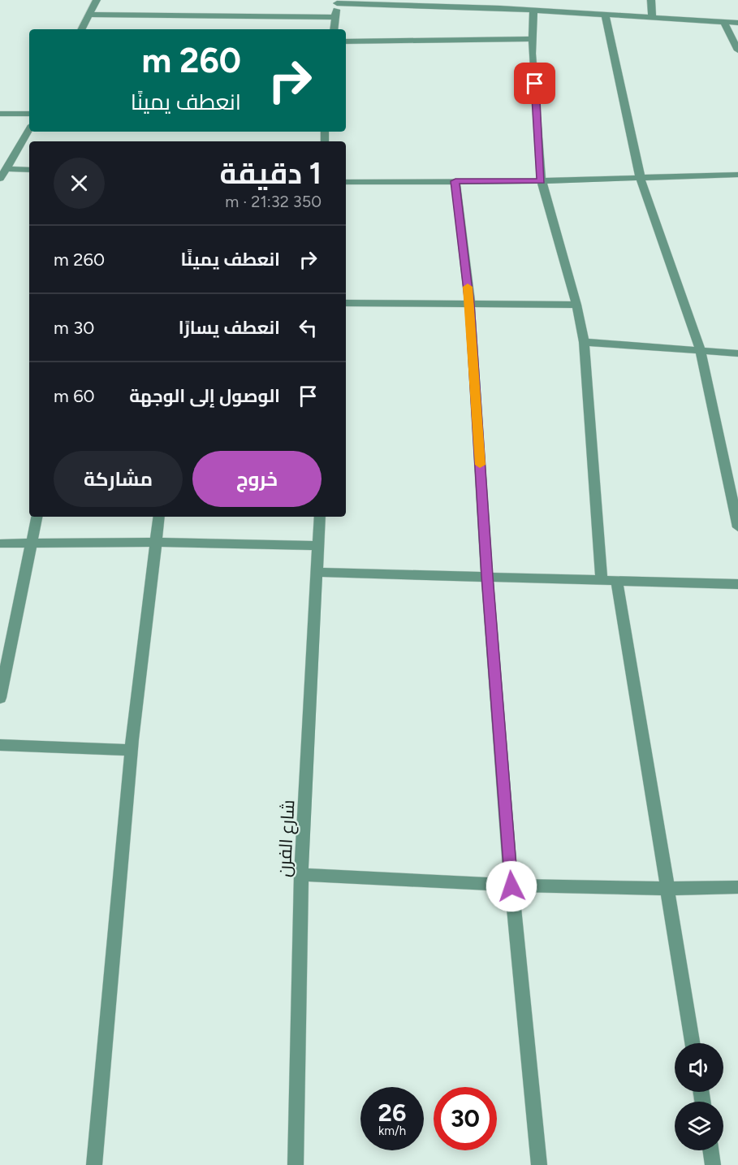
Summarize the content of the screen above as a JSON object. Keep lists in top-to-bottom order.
{
  "streets": {
    "street": ["شارع الفرن"]
  },
  "page": {
    "turn": ["260 m", "انعطف يمينًا"],
    "heading": ["1 دقيقة", "350 m · 21:32"],
    "list": [
      {
        "name": "انعطف يمينًا",
        "value": "260 m"
      },
      {
        "name": "انعطف يسارًا",
        "value": "30 m"
      },
      {
        "name": "الوصول إلى الوجهة",
        "value": "60 m"
      }
    ],
    "buttons": ["خروج", "مشاركة"],
    "speed": "26 km/h",
    "limit": "30"
  }
}
